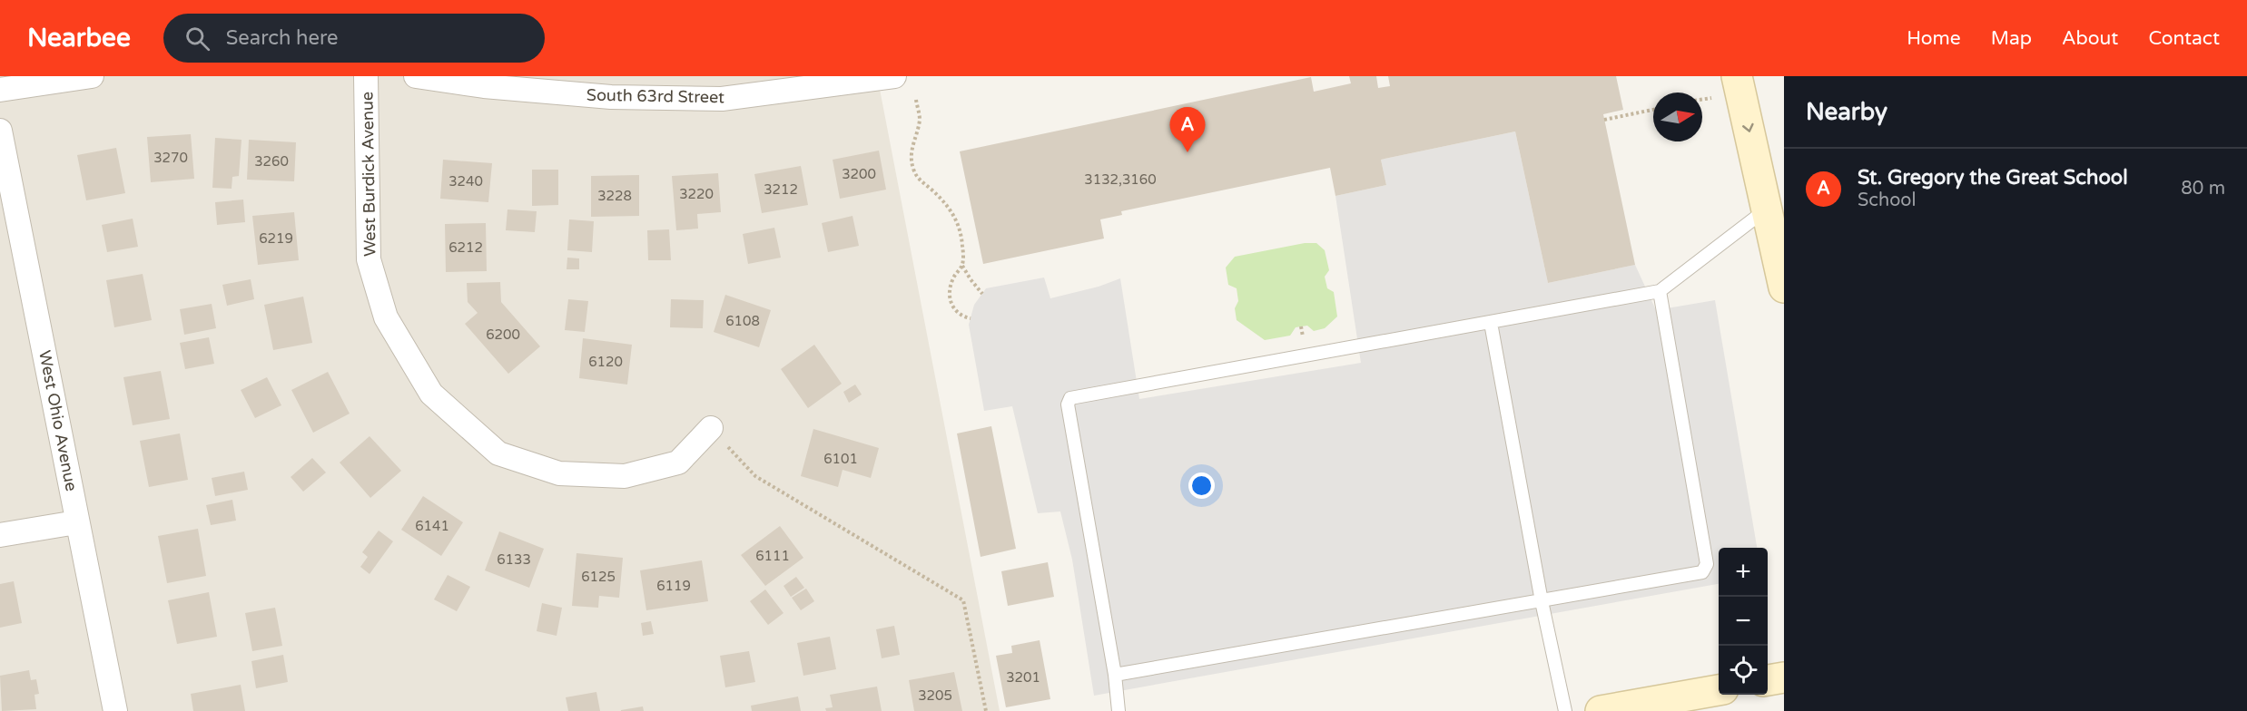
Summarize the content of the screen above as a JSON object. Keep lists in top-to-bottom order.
{
  "streets": {
    "street": ["South 63rd Street", "West Burdick Avenue", "West Ohio Avenue"]
  },
  "house_numbers": [
    "3270",
    "3260",
    "3200",
    "3132,3160",
    "3240",
    "3212",
    "3220",
    "3228",
    "6219",
    "6212",
    "6108",
    "6200",
    "6120",
    "6101",
    "6141",
    "6111",
    "6133",
    "6125",
    "6119",
    "3201",
    "3205"
  ],
  "north": "right",
  "page": {
    "header": "Nearbee",
    "search": "Search here",
    "nav": [
      "Home",
      "Map",
      "About",
      "Contact"
    ],
    "heading": "Nearby",
    "pins": "A",
    "list": [
      {
        "mark": "A",
        "name": "St. Gregory the Great School",
        "note": "School",
        "value": "80 m"
      }
    ],
    "map_buttons": ["+", "−"]
  }
}
